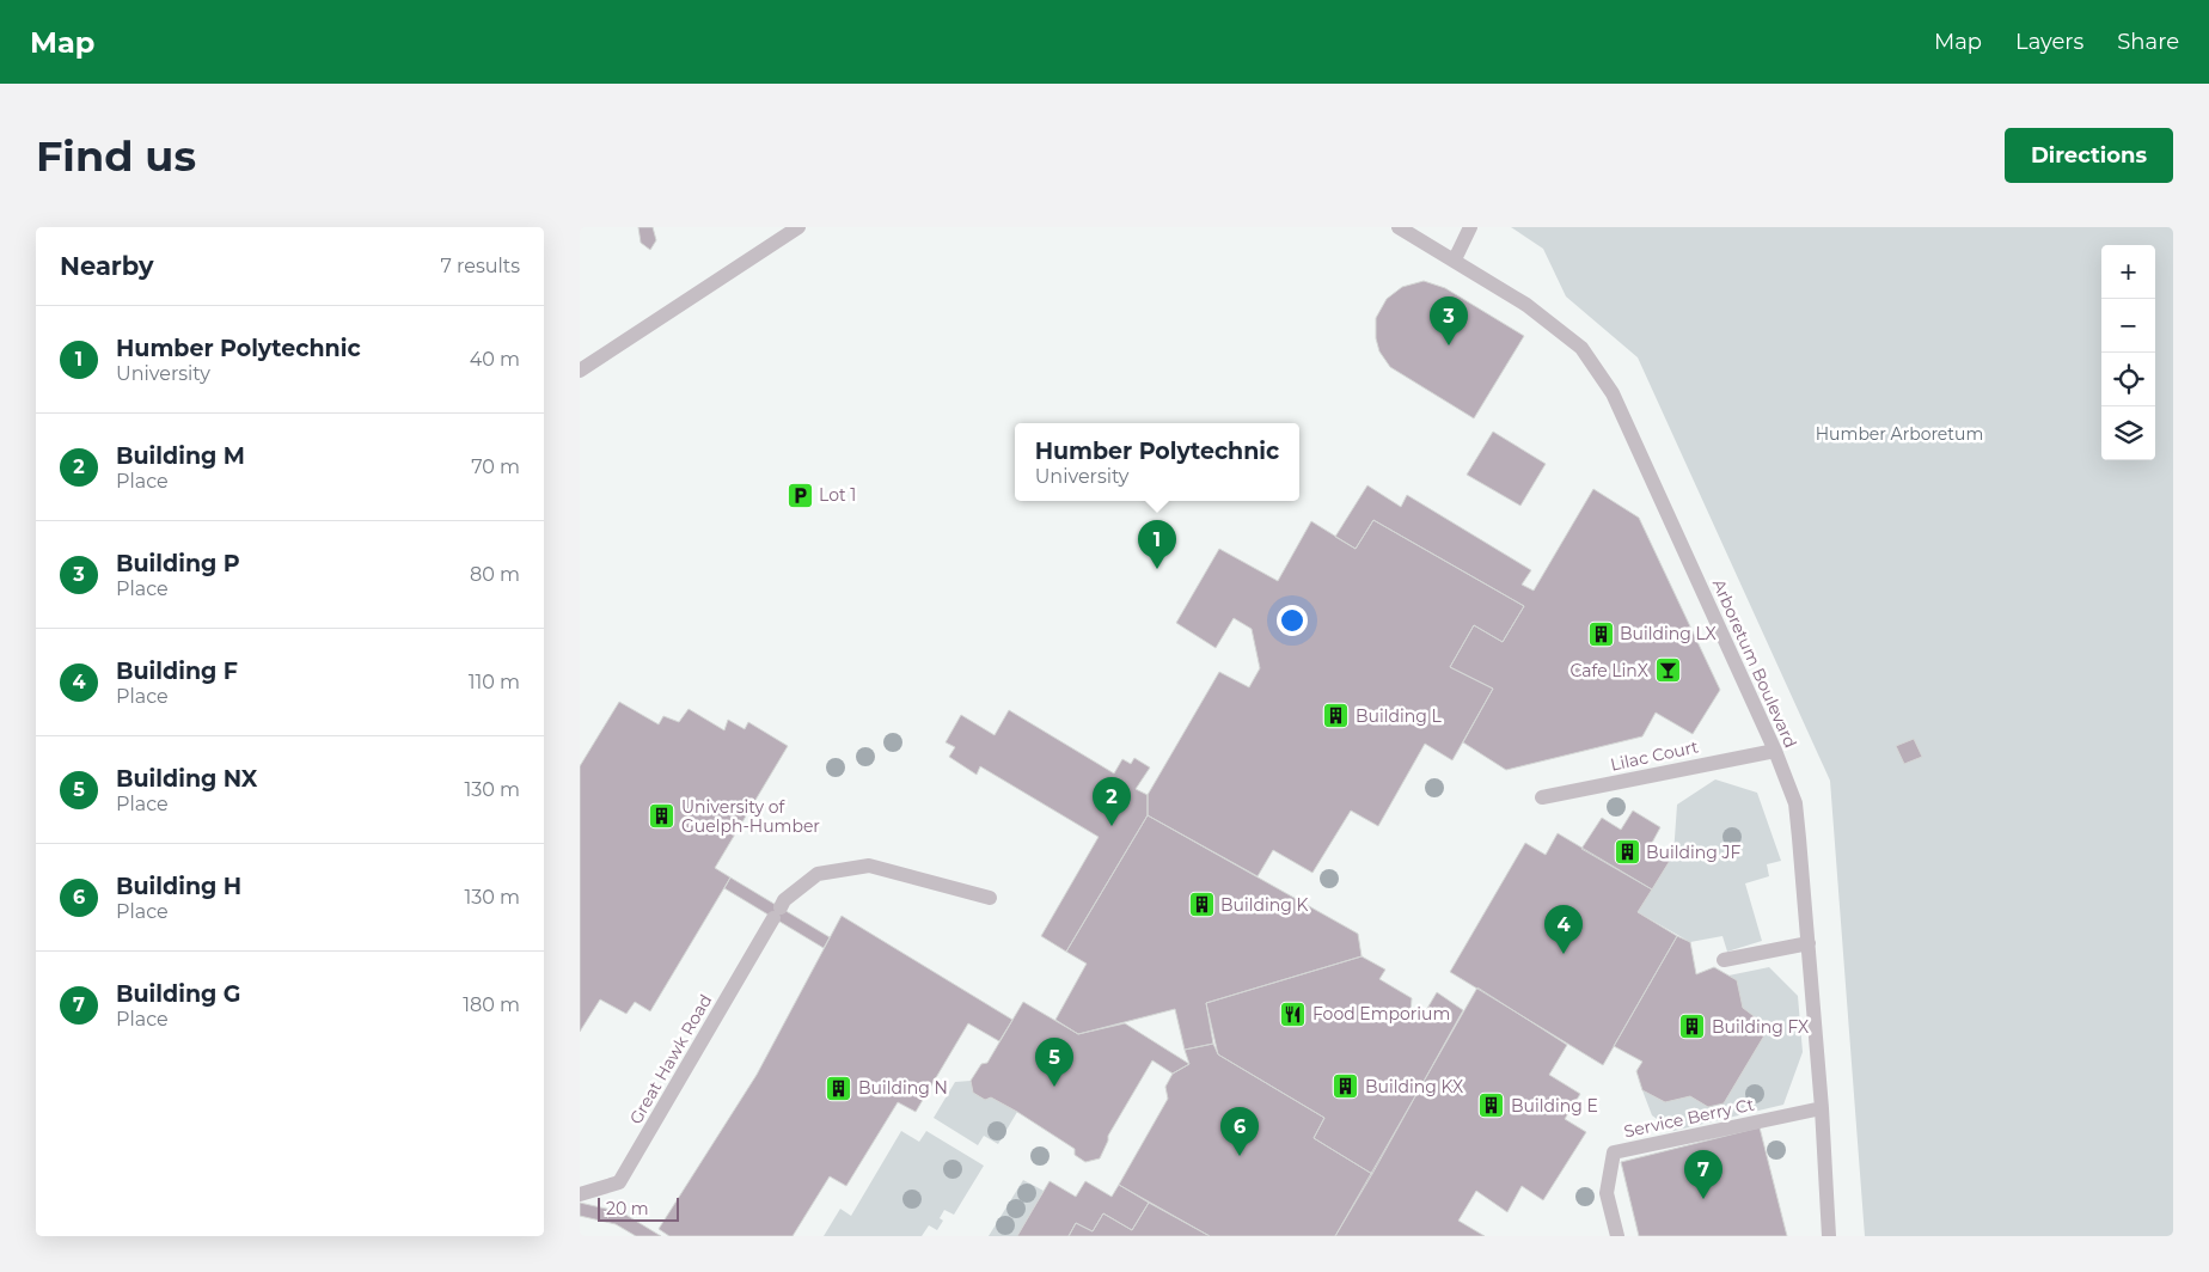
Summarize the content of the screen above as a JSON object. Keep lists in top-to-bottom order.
{
  "streets": {
    "lane": [
      "Arboretum Boulevard",
      "Lilac Court",
      "Great Hawk Road",
      "Service Berry Ct"
    ]
  },
  "crossings": [
    ["Arboretum Boulevard", "Lilac Court"],
    ["Arboretum Boulevard", "Service Berry Ct"]
  ],
  "parks": ["Humber Arboretum"],
  "places": {
    "parking": ["Lot 1"],
    "building": [
      "Building LX",
      "Building L",
      "University of Guelph-Humber",
      "Building JF",
      "Building K",
      "Building FX",
      "Building KX",
      "Building N",
      "Building E"
    ],
    "bar": ["Cafe LinX"],
    "restaurant": ["Food Emporium"]
  },
  "scale_bar": "20 m",
  "page": {
    "header": "Map",
    "nav": ["Map", "Layers", "Share"],
    "buttons": "Directions",
    "title": "Find us",
    "heading": ["Nearby", "7 results"],
    "map_buttons": ["+", "−"],
    "pins": [
      "3",
      "1",
      "2",
      "4",
      "5",
      "6",
      "7"
    ],
    "list": [
      {
        "mark": "1",
        "name": "Humber Polytechnic",
        "note": "University",
        "value": "40 m"
      },
      {
        "mark": "2",
        "name": "Building M",
        "note": "Place",
        "value": "70 m"
      },
      {
        "mark": "3",
        "name": "Building P",
        "note": "Place",
        "value": "80 m"
      },
      {
        "mark": "4",
        "name": "Building F",
        "note": "Place",
        "value": "110 m"
      },
      {
        "mark": "5",
        "name": "Building NX",
        "note": "Place",
        "value": "130 m"
      },
      {
        "mark": "6",
        "name": "Building H",
        "note": "Place",
        "value": "130 m"
      },
      {
        "mark": "7",
        "name": "Building G",
        "note": "Place",
        "value": "180 m"
      }
    ],
    "popup": ["Humber Polytechnic", "University"],
    "scale": "20 m"
  }
}
